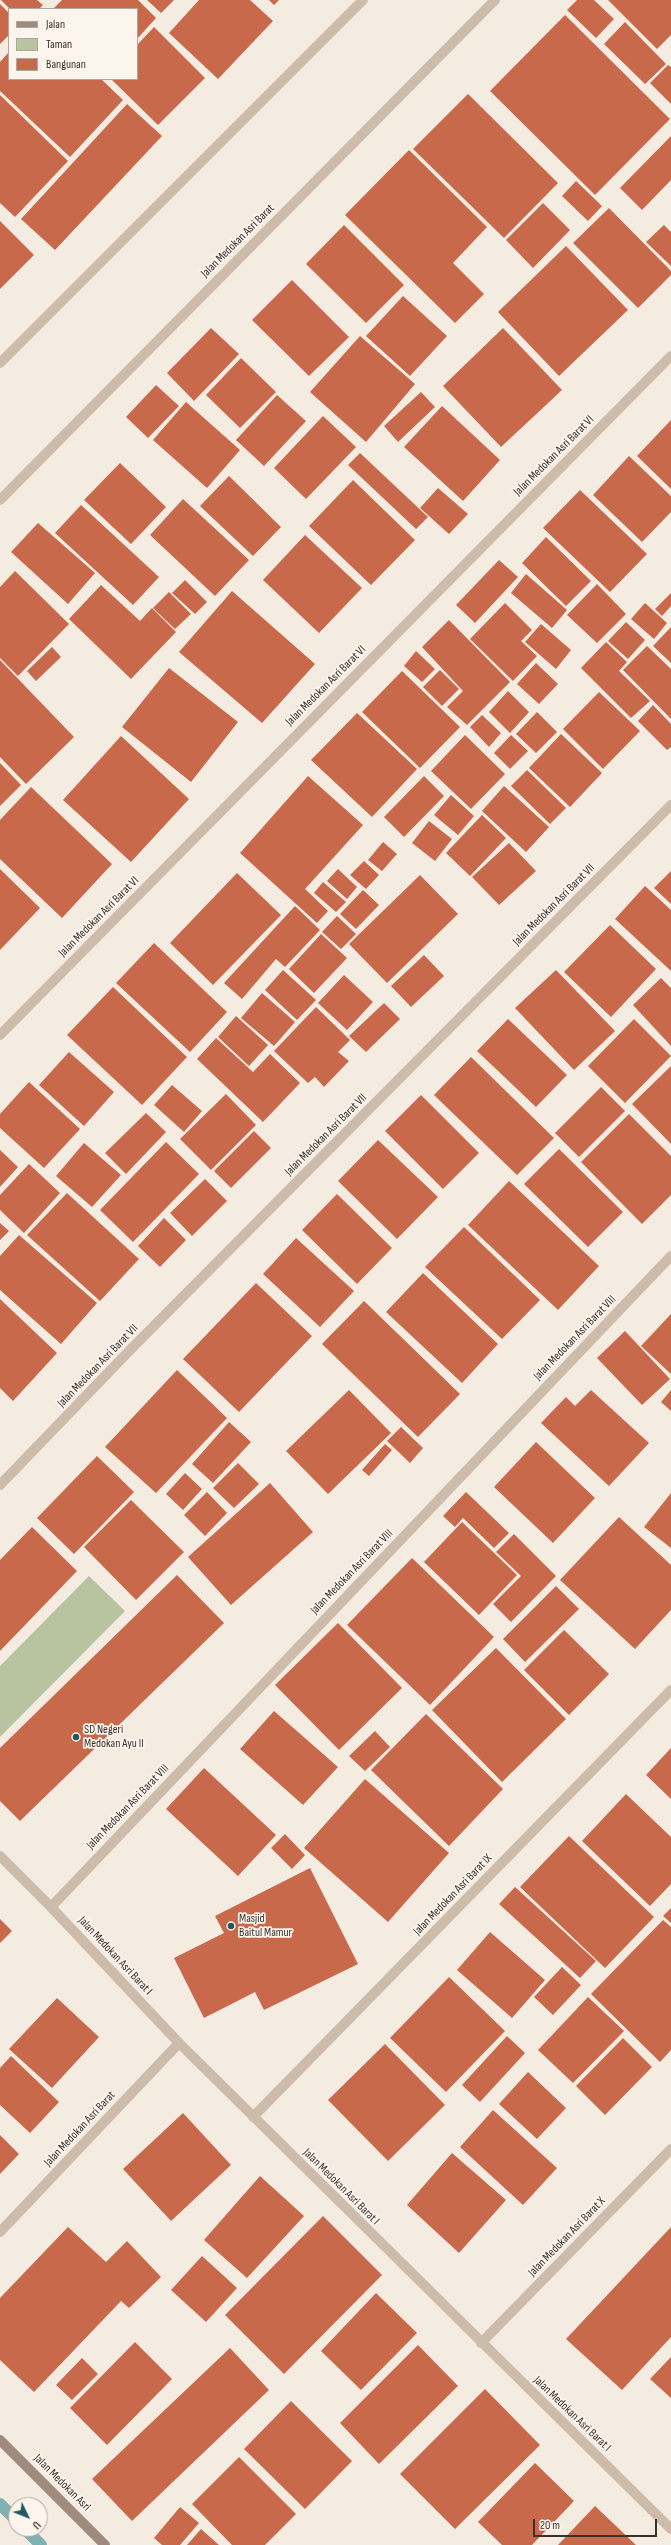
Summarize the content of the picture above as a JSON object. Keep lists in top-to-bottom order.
{
  "streets": {
    "street": [
      "Jalan Medokan Asri Barat",
      "Jalan Medokan Asri Barat VI",
      "Jalan Medokan Asri Barat VII",
      "Jalan Medokan Asri Barat VIII",
      "Jalan Medokan Asri Barat IX",
      "Jalan Medokan Asri Barat I",
      "Jalan Medokan Asri Barat X",
      "Jalan Medokan Asri"
    ]
  },
  "crossings": [
    ["Jalan Medokan Asri Barat", "Jalan Medokan Asri Barat I"],
    ["Jalan Medokan Asri Barat VIII", "Jalan Medokan Asri Barat I"],
    ["Jalan Medokan Asri Barat IX", "Jalan Medokan Asri Barat I"],
    ["Jalan Medokan Asri Barat I", "Jalan Medokan Asri Barat X"]
  ],
  "places": ["SD Negeri Medokan Ayu II", "Masjid Baitul Mamur"],
  "legend": ["Jalan", "Taman", "Bangunan"],
  "scale_bar": "20 m",
  "north": "bottom right"
}
